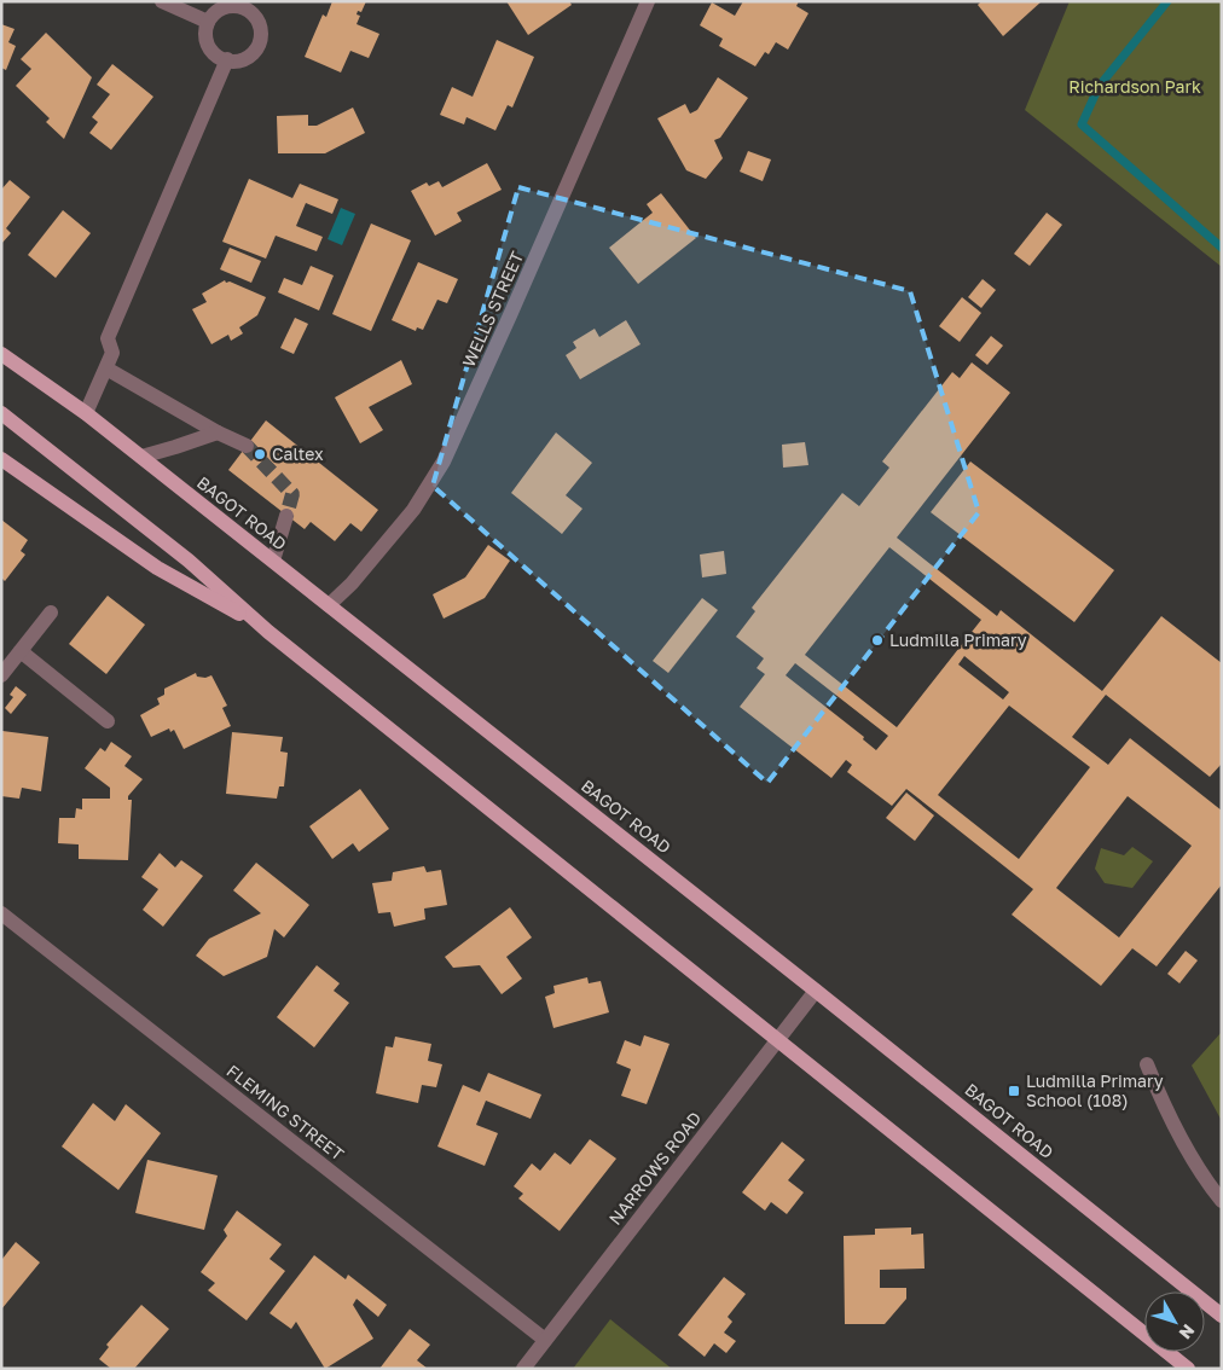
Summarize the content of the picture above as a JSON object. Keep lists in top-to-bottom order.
{
  "streets": {
    "main road": ["BAGOT ROAD"],
    "street": ["WELLS STREET", "FLEMING STREET", "NARROWS ROAD"]
  },
  "crossings": [
    ["WELLS STREET", "BAGOT ROAD"],
    ["BAGOT ROAD", "NARROWS ROAD"],
    ["FLEMING STREET", "NARROWS ROAD"]
  ],
  "parks": ["Richardson Park"],
  "places": {
    "other": ["Caltex", "Ludmilla Primary"],
    "transit": ["Ludmilla Primary School (108)"]
  },
  "north": "bottom right"
}
